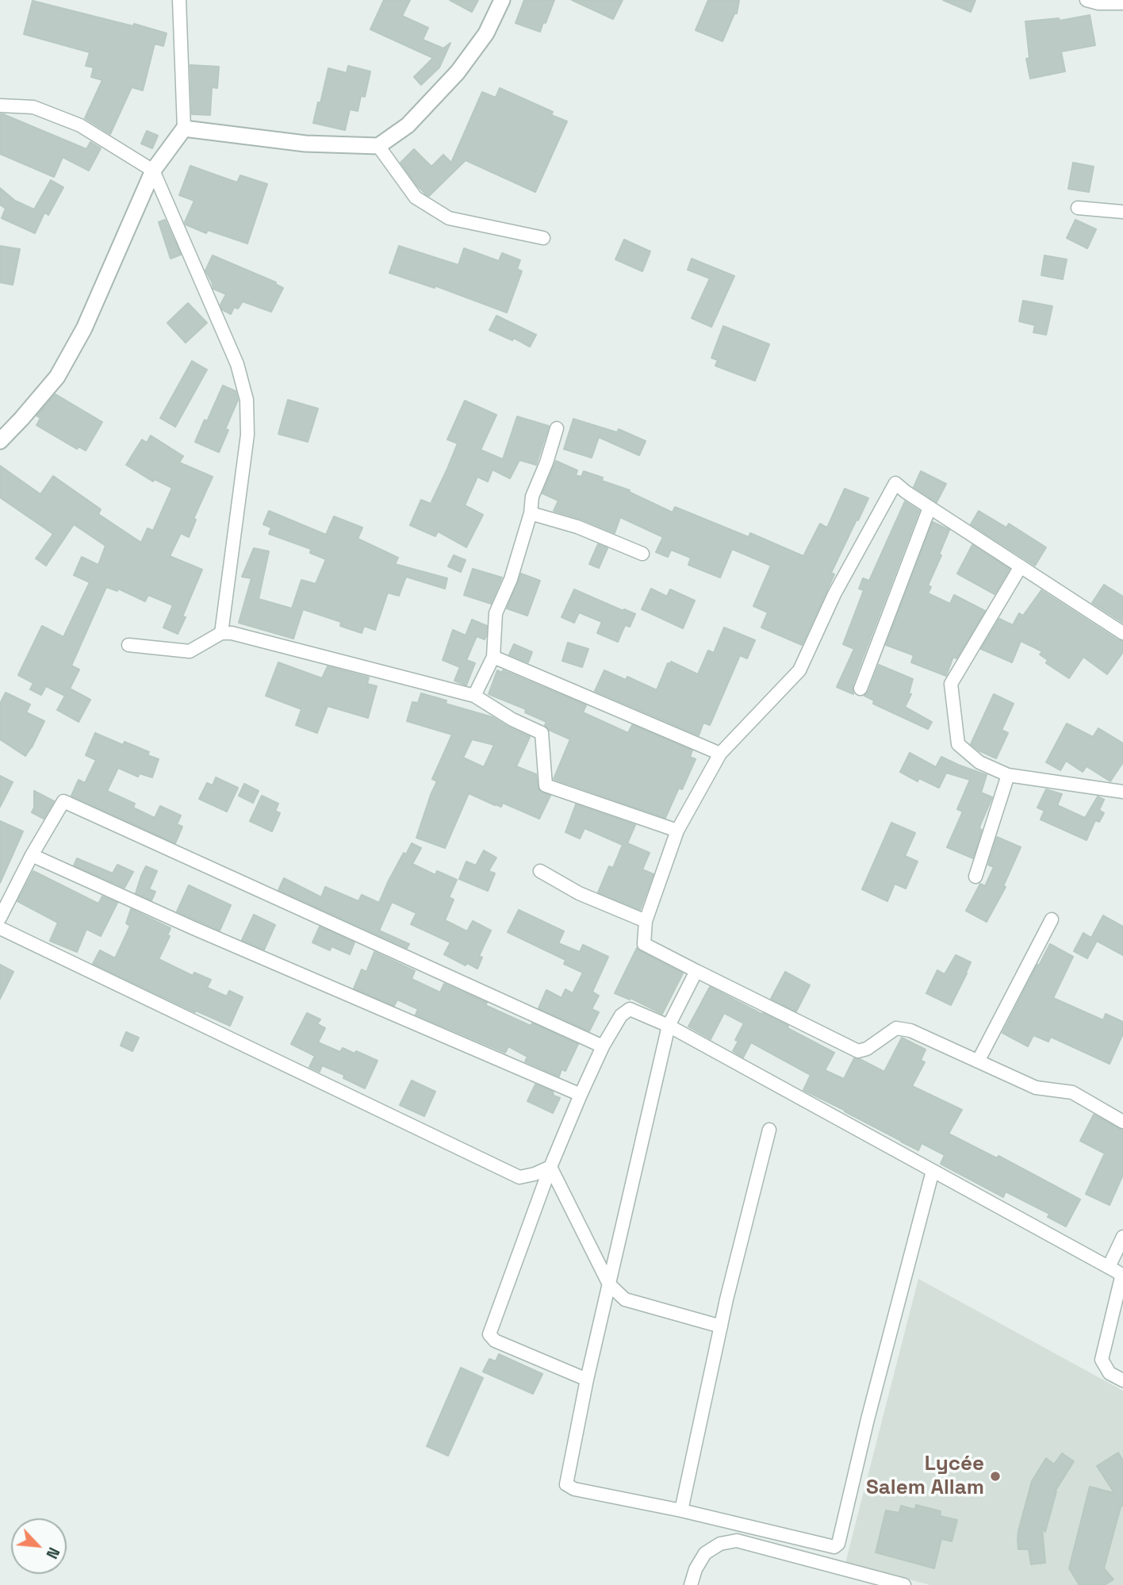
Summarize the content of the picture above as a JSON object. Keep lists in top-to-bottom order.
{
  "places": ["Lycée Salem Allam"],
  "north": "bottom right"
}
